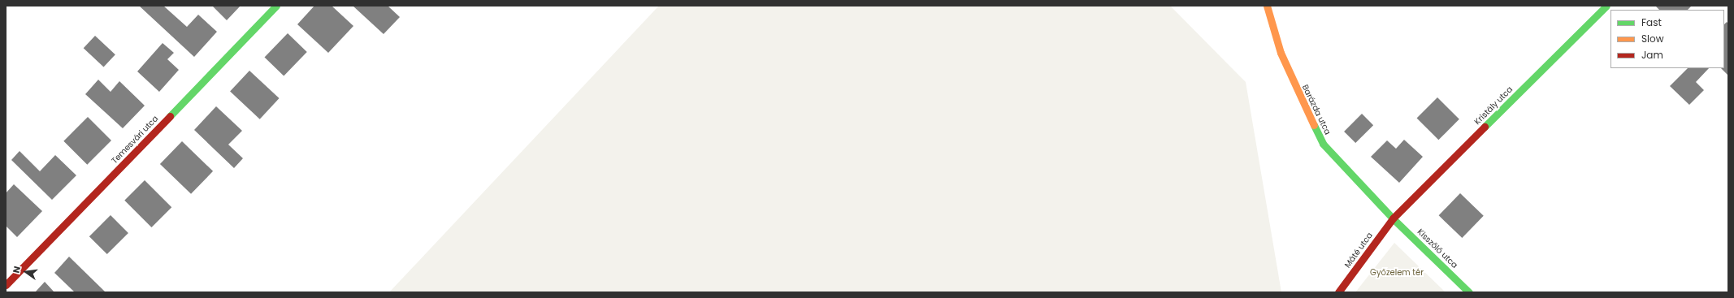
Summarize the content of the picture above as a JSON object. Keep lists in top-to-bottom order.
{
  "streets": {
    "street": [
      "Kristály utca",
      "Barázda utca",
      "Temesvári utca",
      "Kisszőlő utca",
      "Máté utca"
    ]
  },
  "crossings": [
    ["Kristály utca", "Barázda utca"],
    ["Kristály utca", "Kisszőlő utca"],
    ["Kristály utca", "Máté utca"],
    ["Barázda utca", "Kisszőlő utca"],
    ["Barázda utca", "Máté utca"],
    ["Kisszőlő utca", "Máté utca"]
  ],
  "parks": ["Győzelem tér"],
  "legend": ["Fast", "Slow", "Jam"],
  "north": "left"
}
